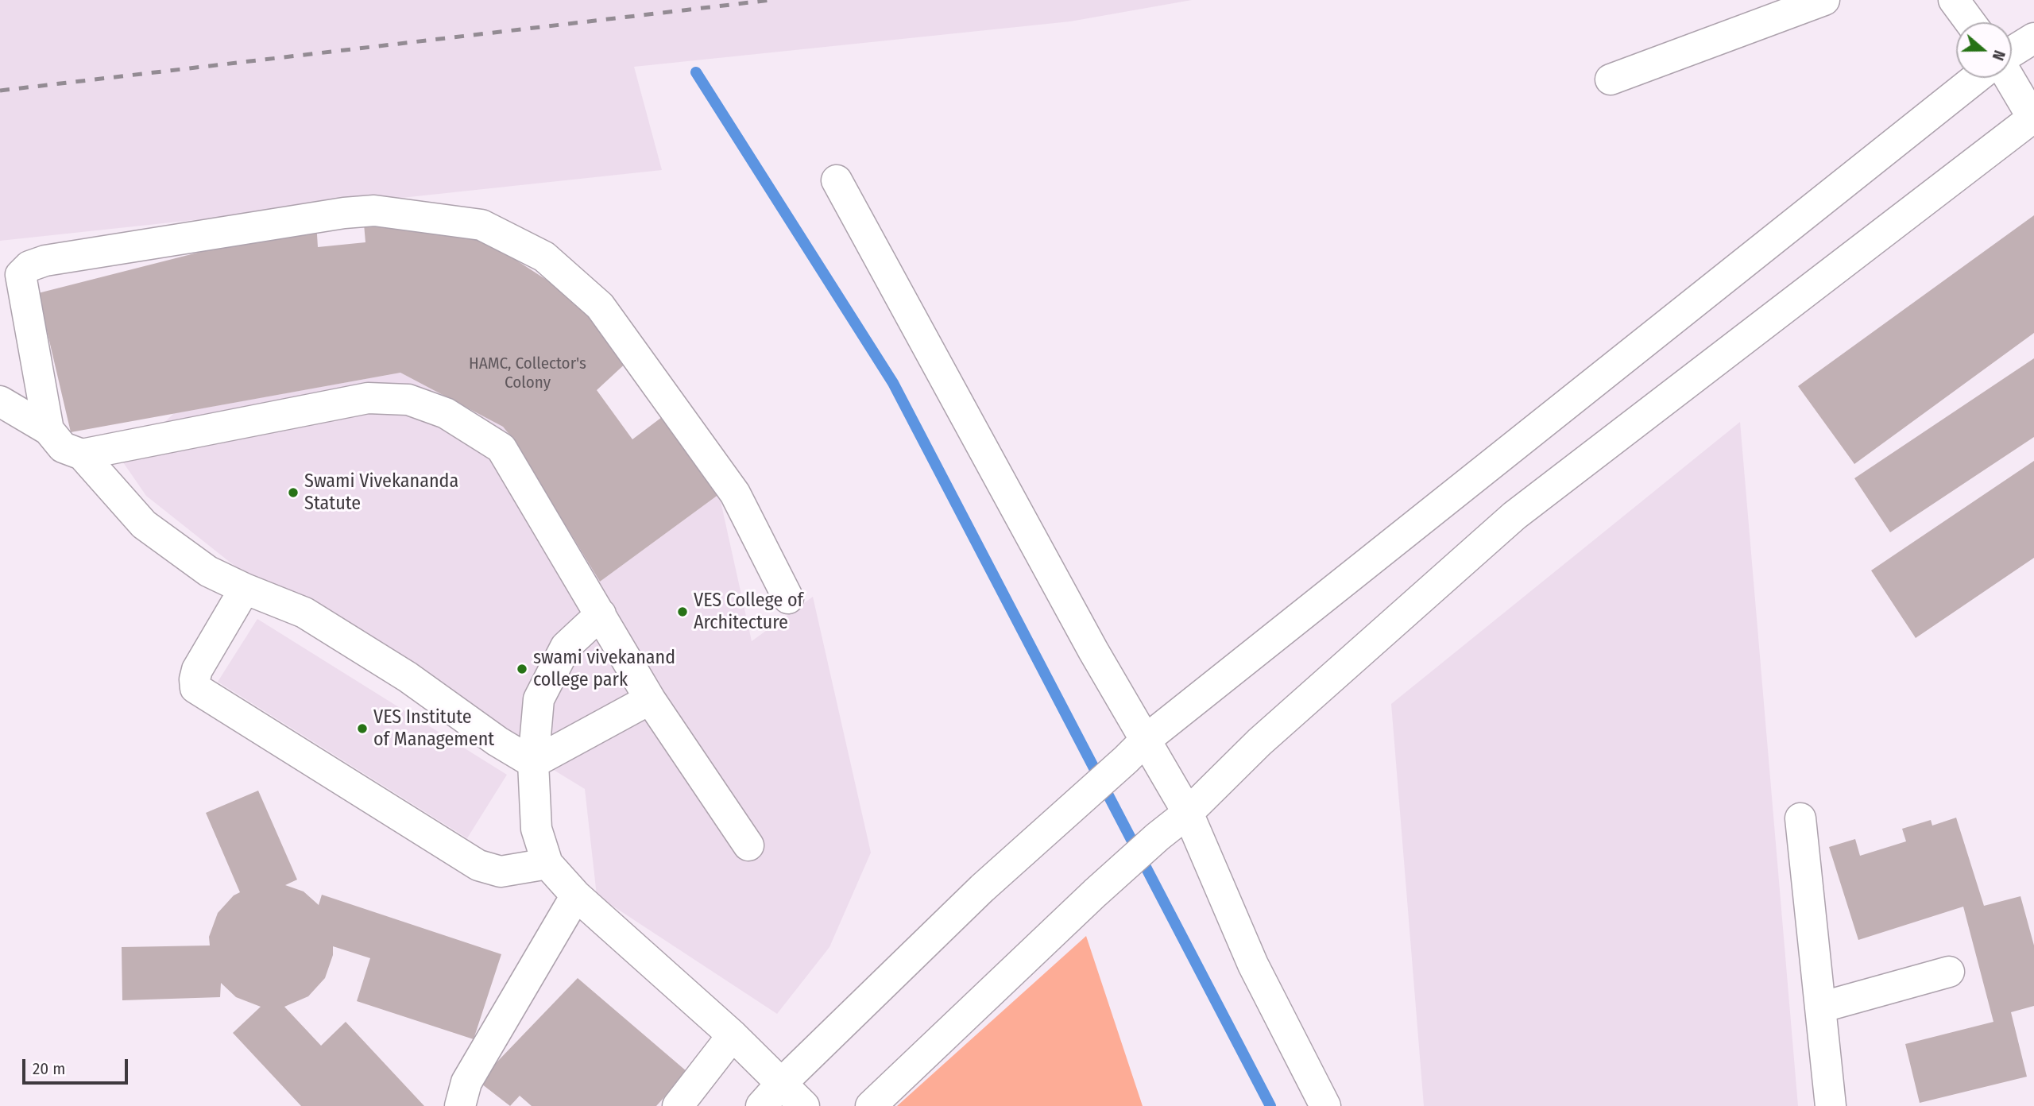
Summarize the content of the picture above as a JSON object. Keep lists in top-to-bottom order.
{
  "places": [
    "Swami Vivekananda Statute",
    "VES College of Architecture",
    "swami vivekanand college park",
    "VES Institute of Management"
  ],
  "house_numbers": ["HAMC, Collector's Colony"],
  "scale_bar": "20 m",
  "north": "right"
}
